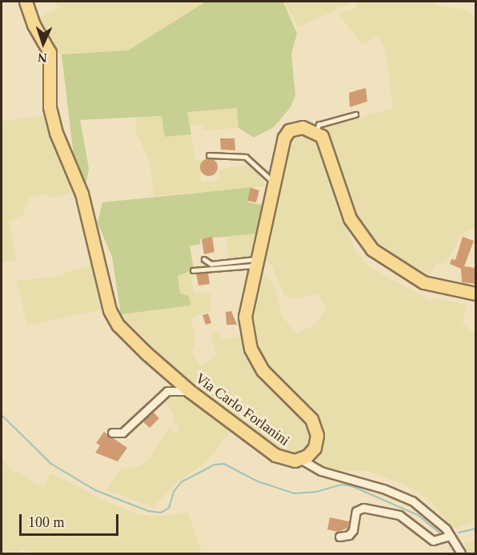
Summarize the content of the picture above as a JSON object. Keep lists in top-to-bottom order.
{
  "streets": {
    "main road": ["Via Carlo Forlanini"]
  },
  "scale_bar": "100 m",
  "north": "bottom"
}
